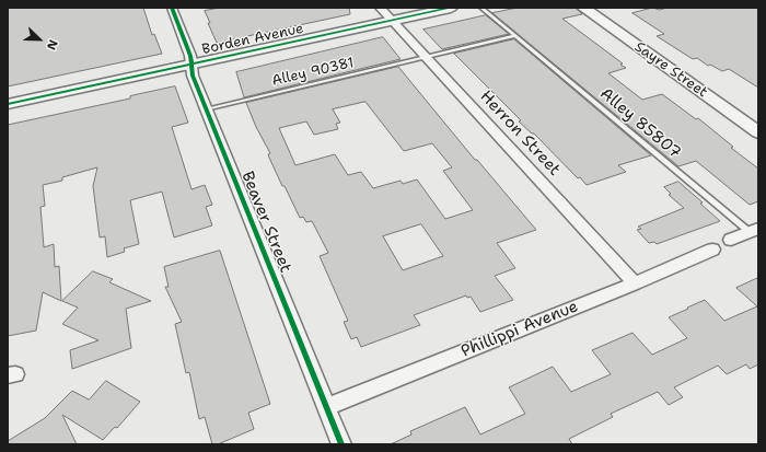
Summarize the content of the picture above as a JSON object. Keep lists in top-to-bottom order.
{
  "streets": {
    "street": [
      "Borden Avenue",
      "Sayre Street",
      "Herron Street",
      "Beaver Street",
      "Phillippi Avenue"
    ],
    "lane": ["Alley 90381", "Alley 85807"]
  },
  "crossings": [
    ["Borden Avenue", "Herron Street"],
    ["Borden Avenue", "Beaver Street"],
    ["Alley 90381", "Alley 85807"],
    ["Alley 90381", "Herron Street"],
    ["Alley 90381", "Beaver Street"],
    ["Herron Street", "Phillippi Avenue"],
    ["Beaver Street", "Phillippi Avenue"]
  ],
  "north": "bottom right"
}
